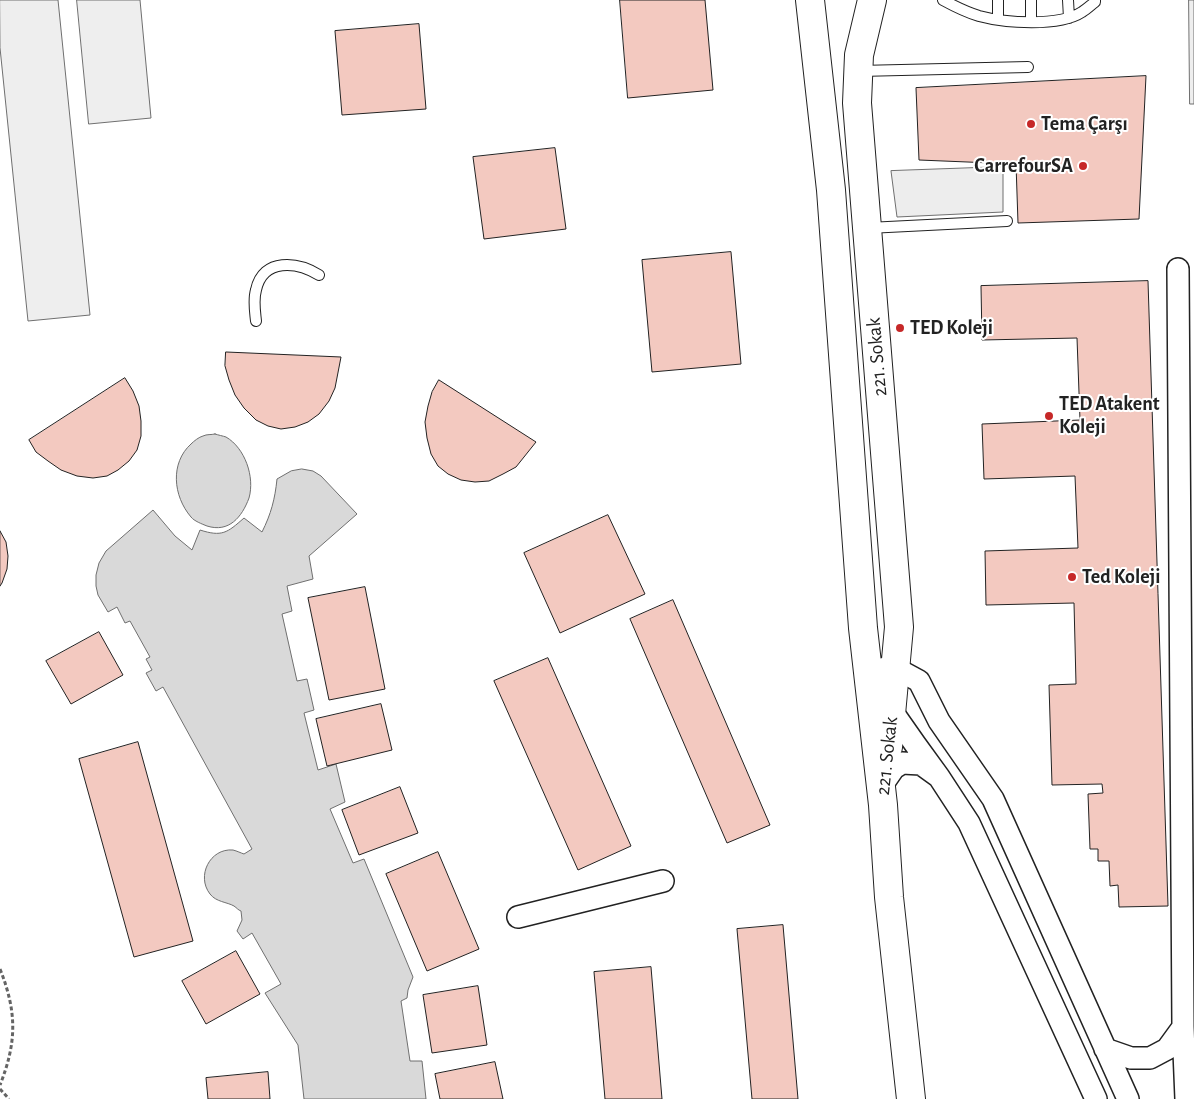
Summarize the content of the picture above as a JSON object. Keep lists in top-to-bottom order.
{
  "streets": {
    "street": ["221. Sokak"]
  },
  "places": [
    "Tema Çarşı",
    "CarrefourSA",
    "TED Koleji",
    "TED Atakent Koleji",
    "Ted Koleji"
  ]
}
